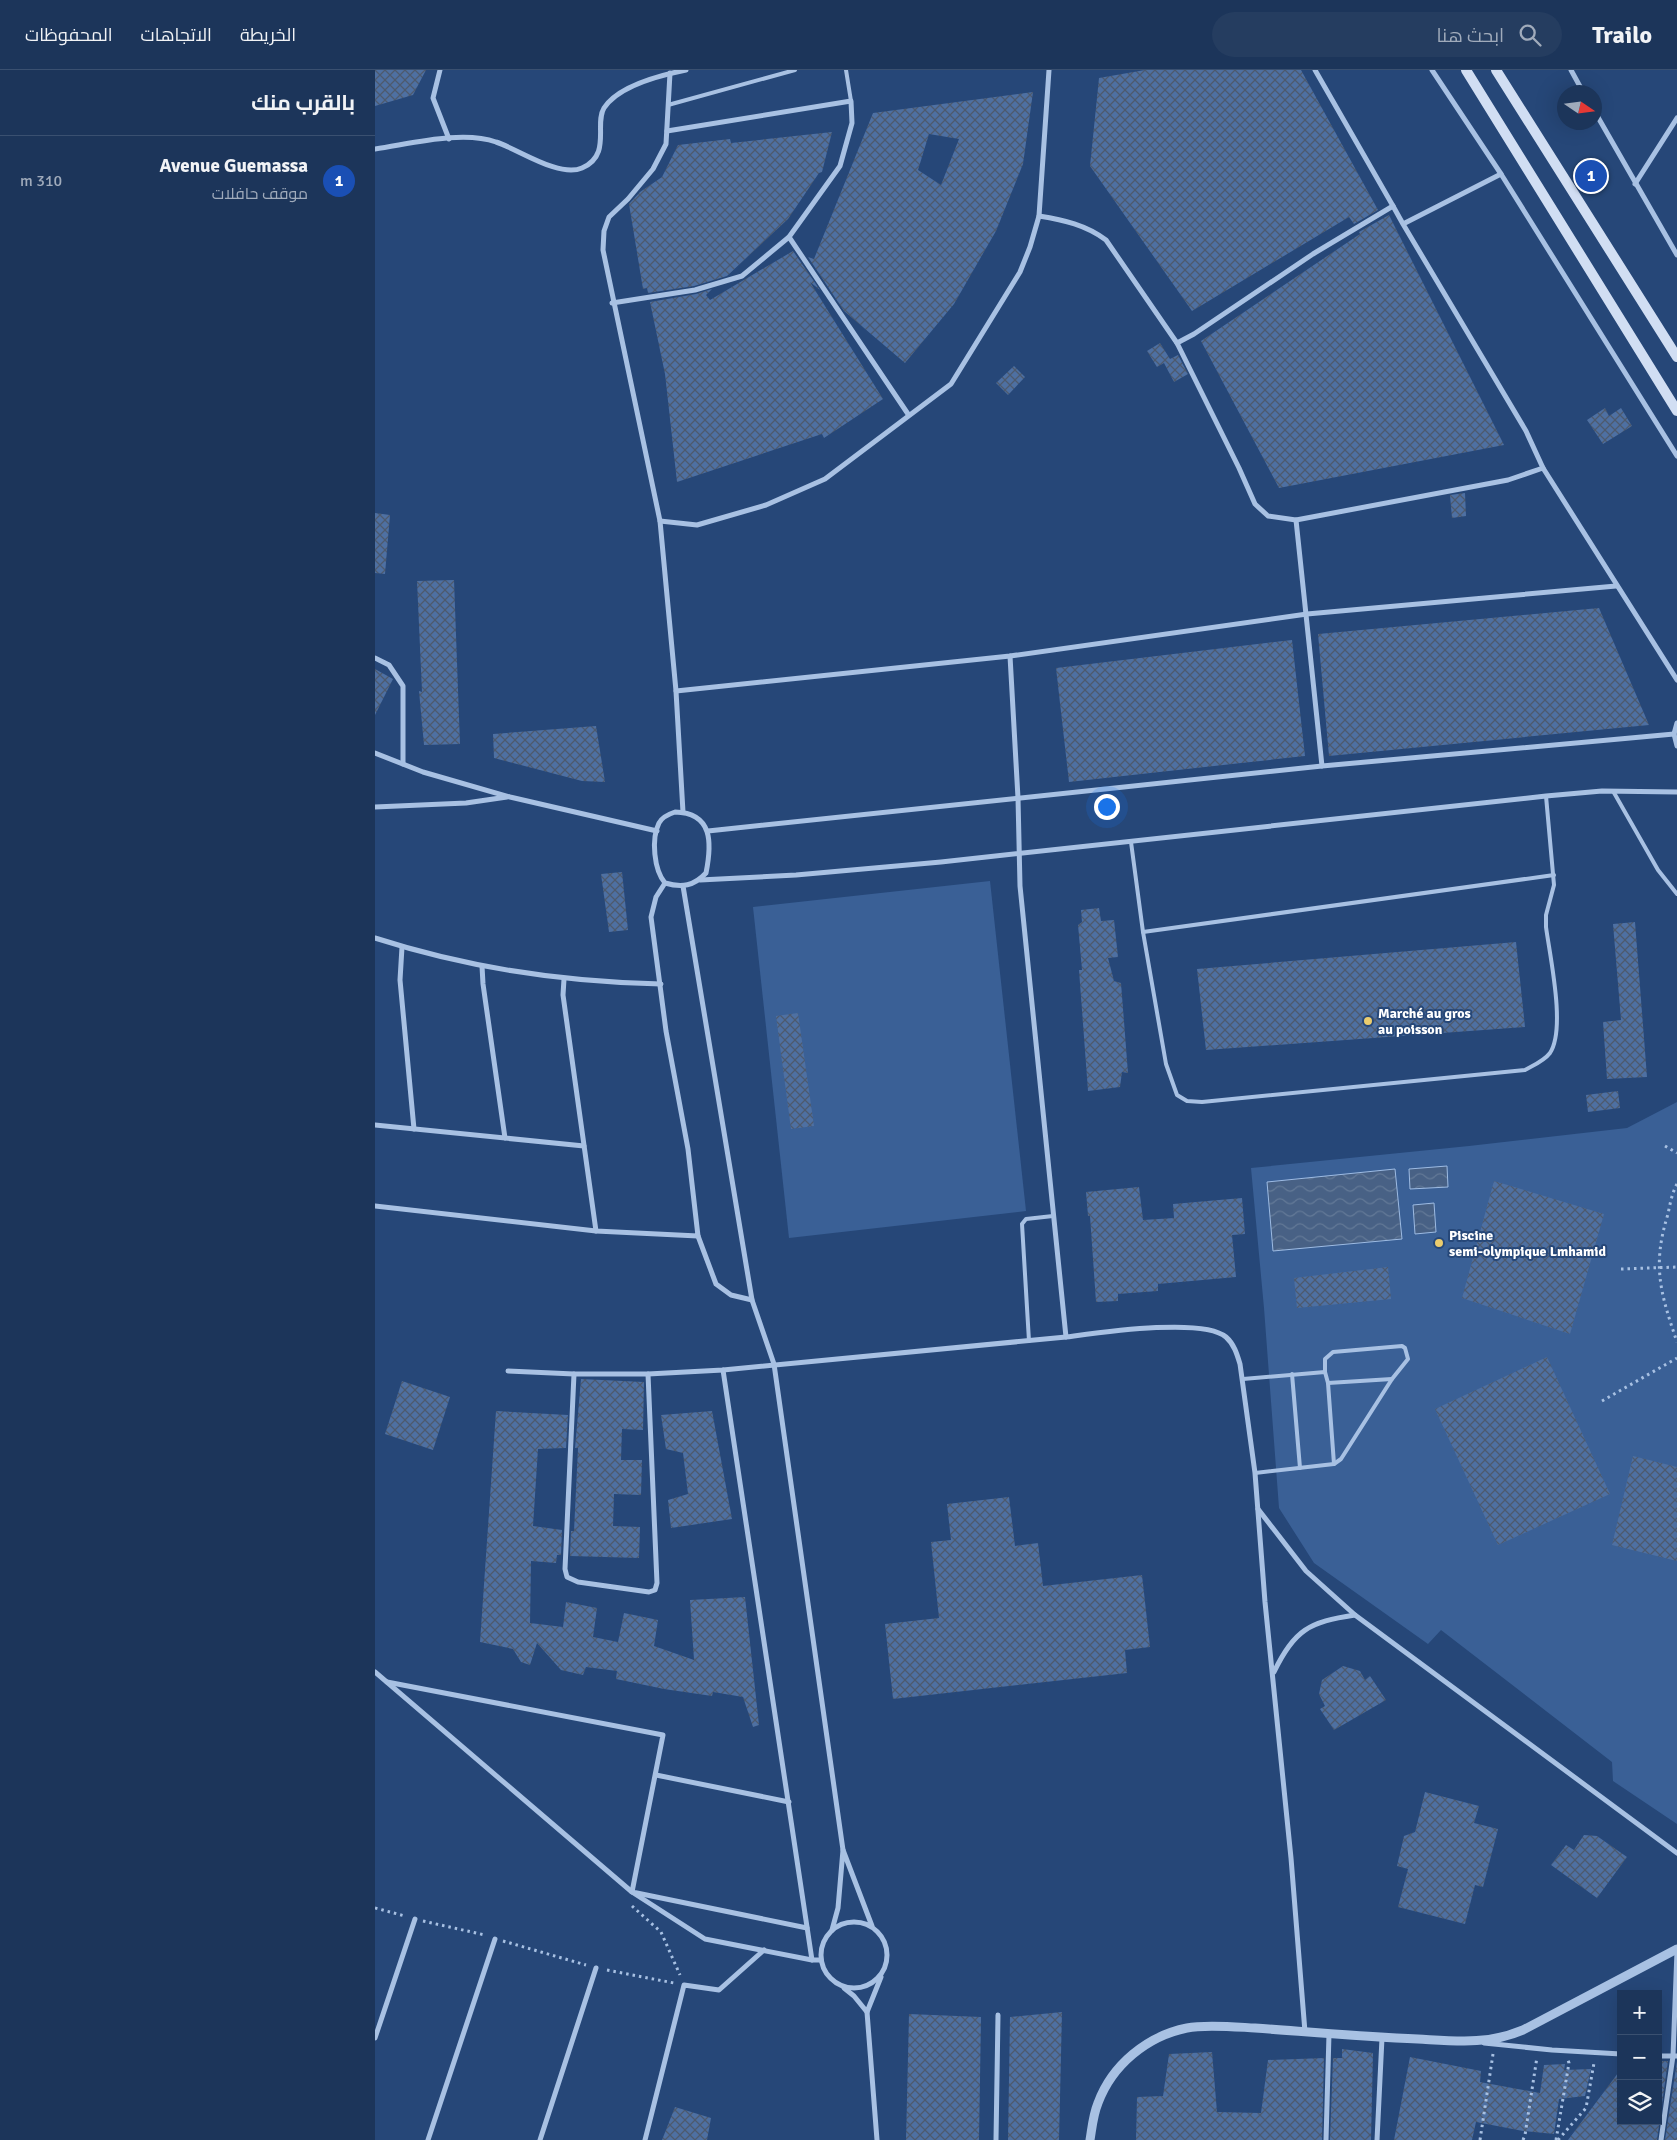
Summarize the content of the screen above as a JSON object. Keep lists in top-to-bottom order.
{
  "places": ["Marché au gros au poisson", "Piscine semi-olympique Lmhamid"],
  "north": "right",
  "page": {
    "header": "Trailo",
    "search": "ابحث هنا",
    "nav": ["الخريطة", "الاتجاهات", "المحفوظات"],
    "heading": "بالقرب منك",
    "list": [
      {
        "mark": "1",
        "name": "Avenue Guemassa",
        "note": "موقف حافلات",
        "value": "310 m"
      }
    ],
    "pins": "1",
    "map_buttons": ["+", "−"]
  }
}
